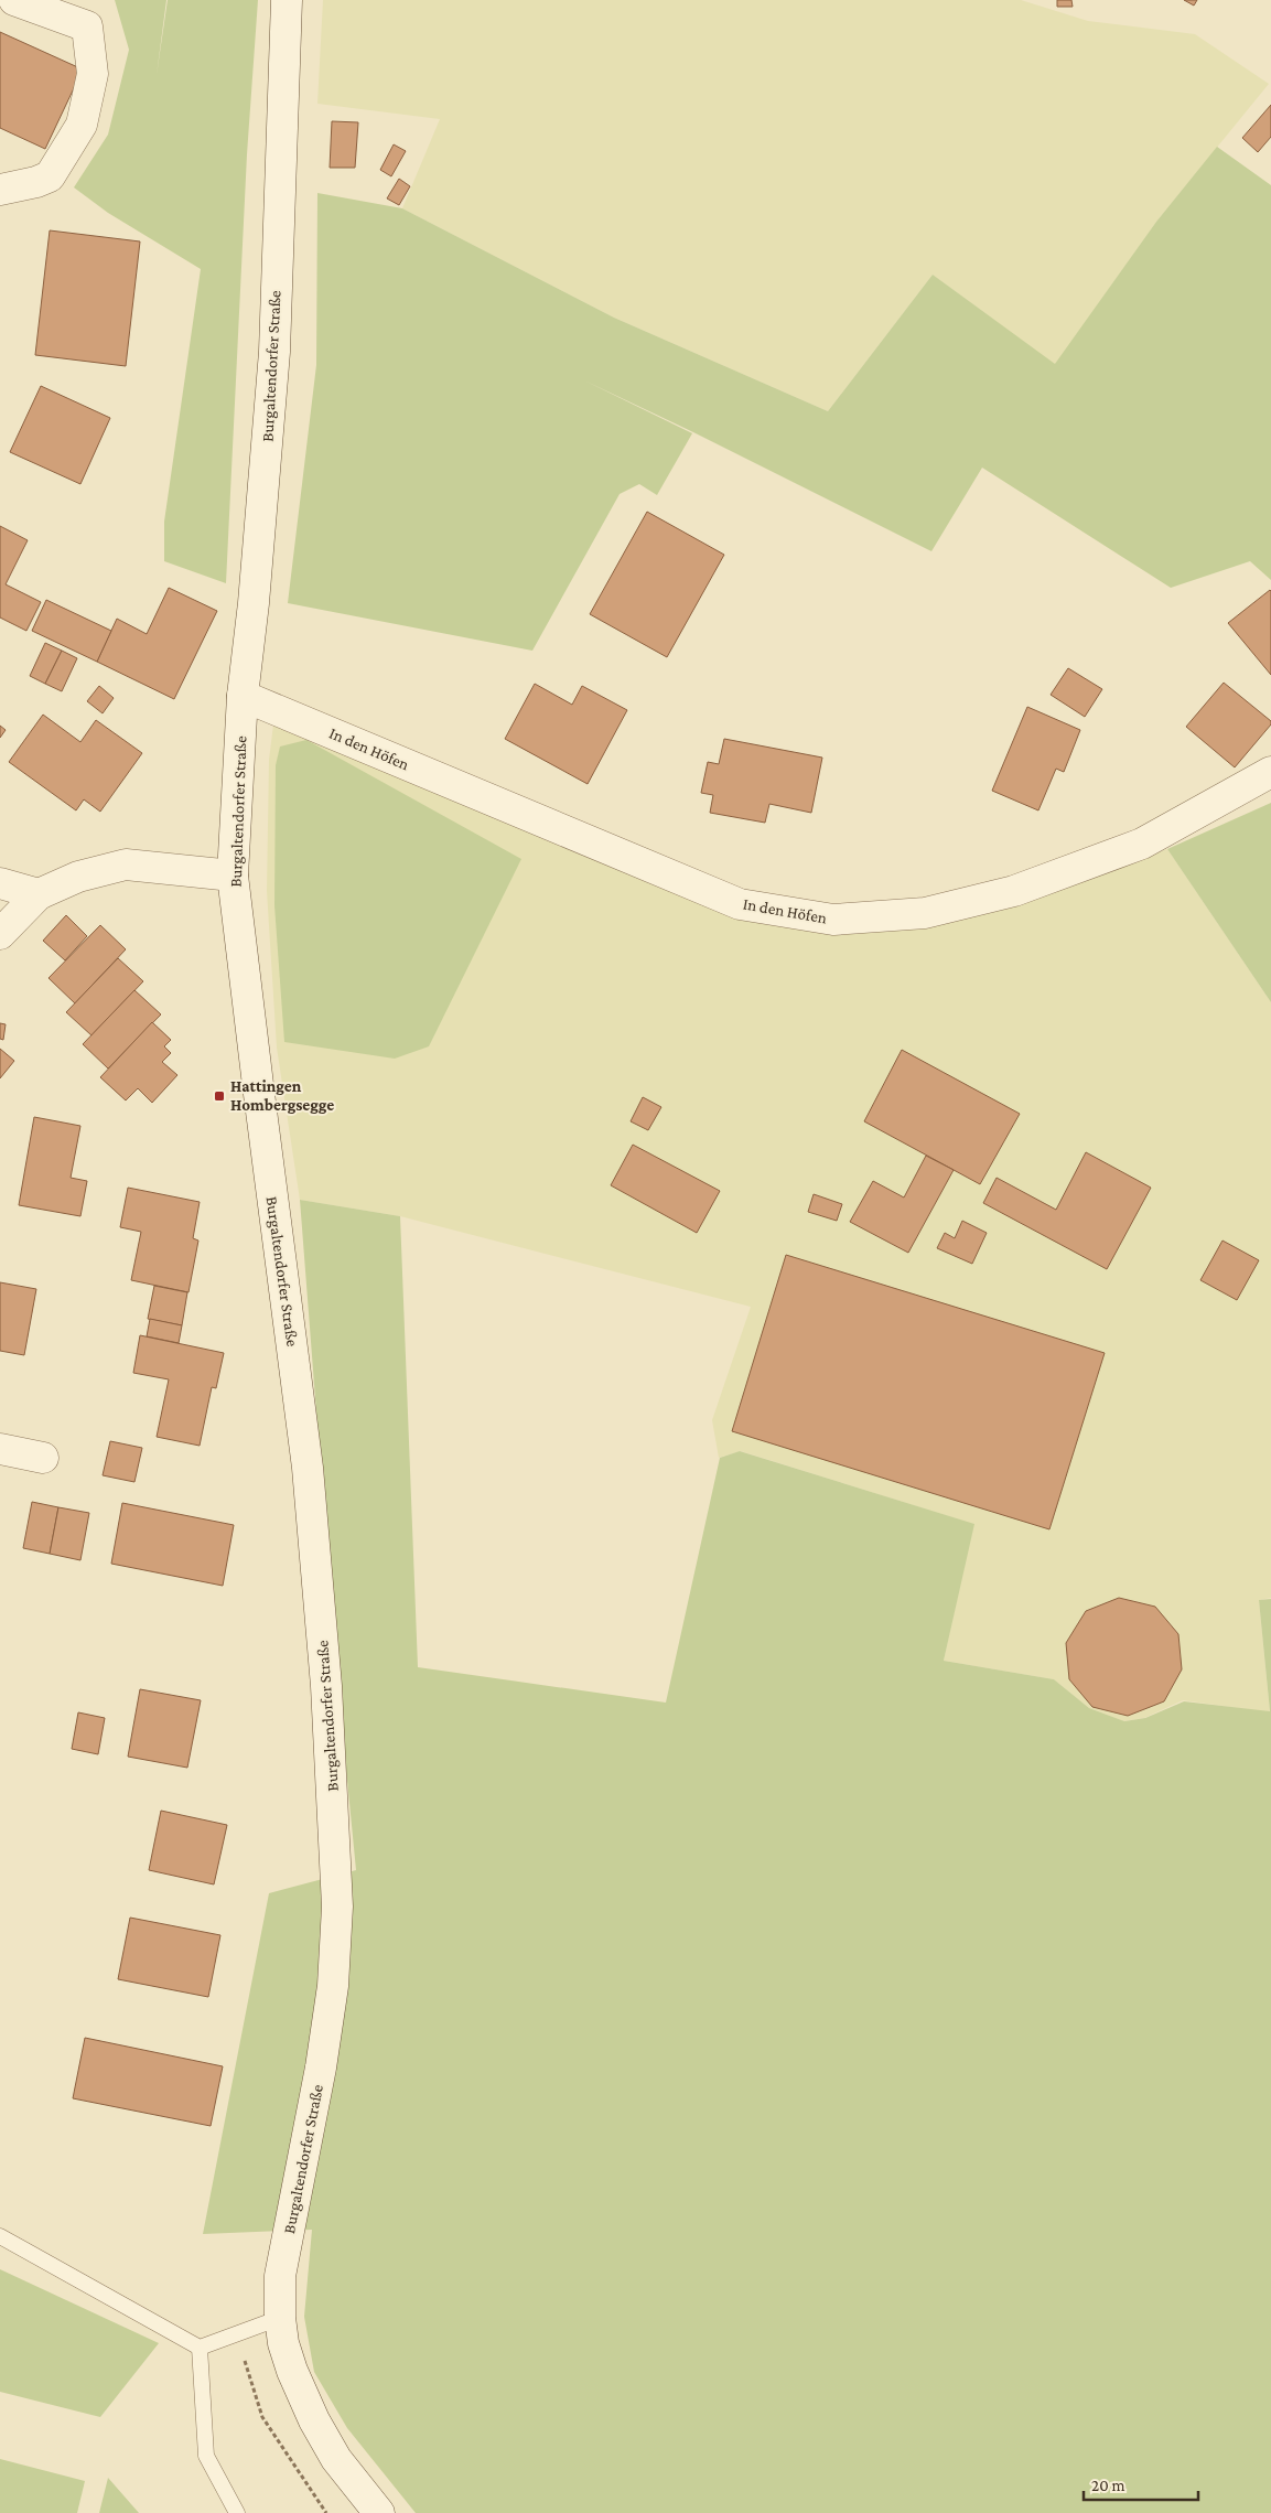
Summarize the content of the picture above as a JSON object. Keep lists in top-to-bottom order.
{
  "streets": {
    "main road": ["Burgaltendorfer Straße", "In den Höfen"]
  },
  "crossings": [
    ["Burgaltendorfer Straße", "In den Höfen"]
  ],
  "places": {
    "transit": ["Hattingen Hombergsegge"]
  },
  "scale_bar": "20 m"
}
